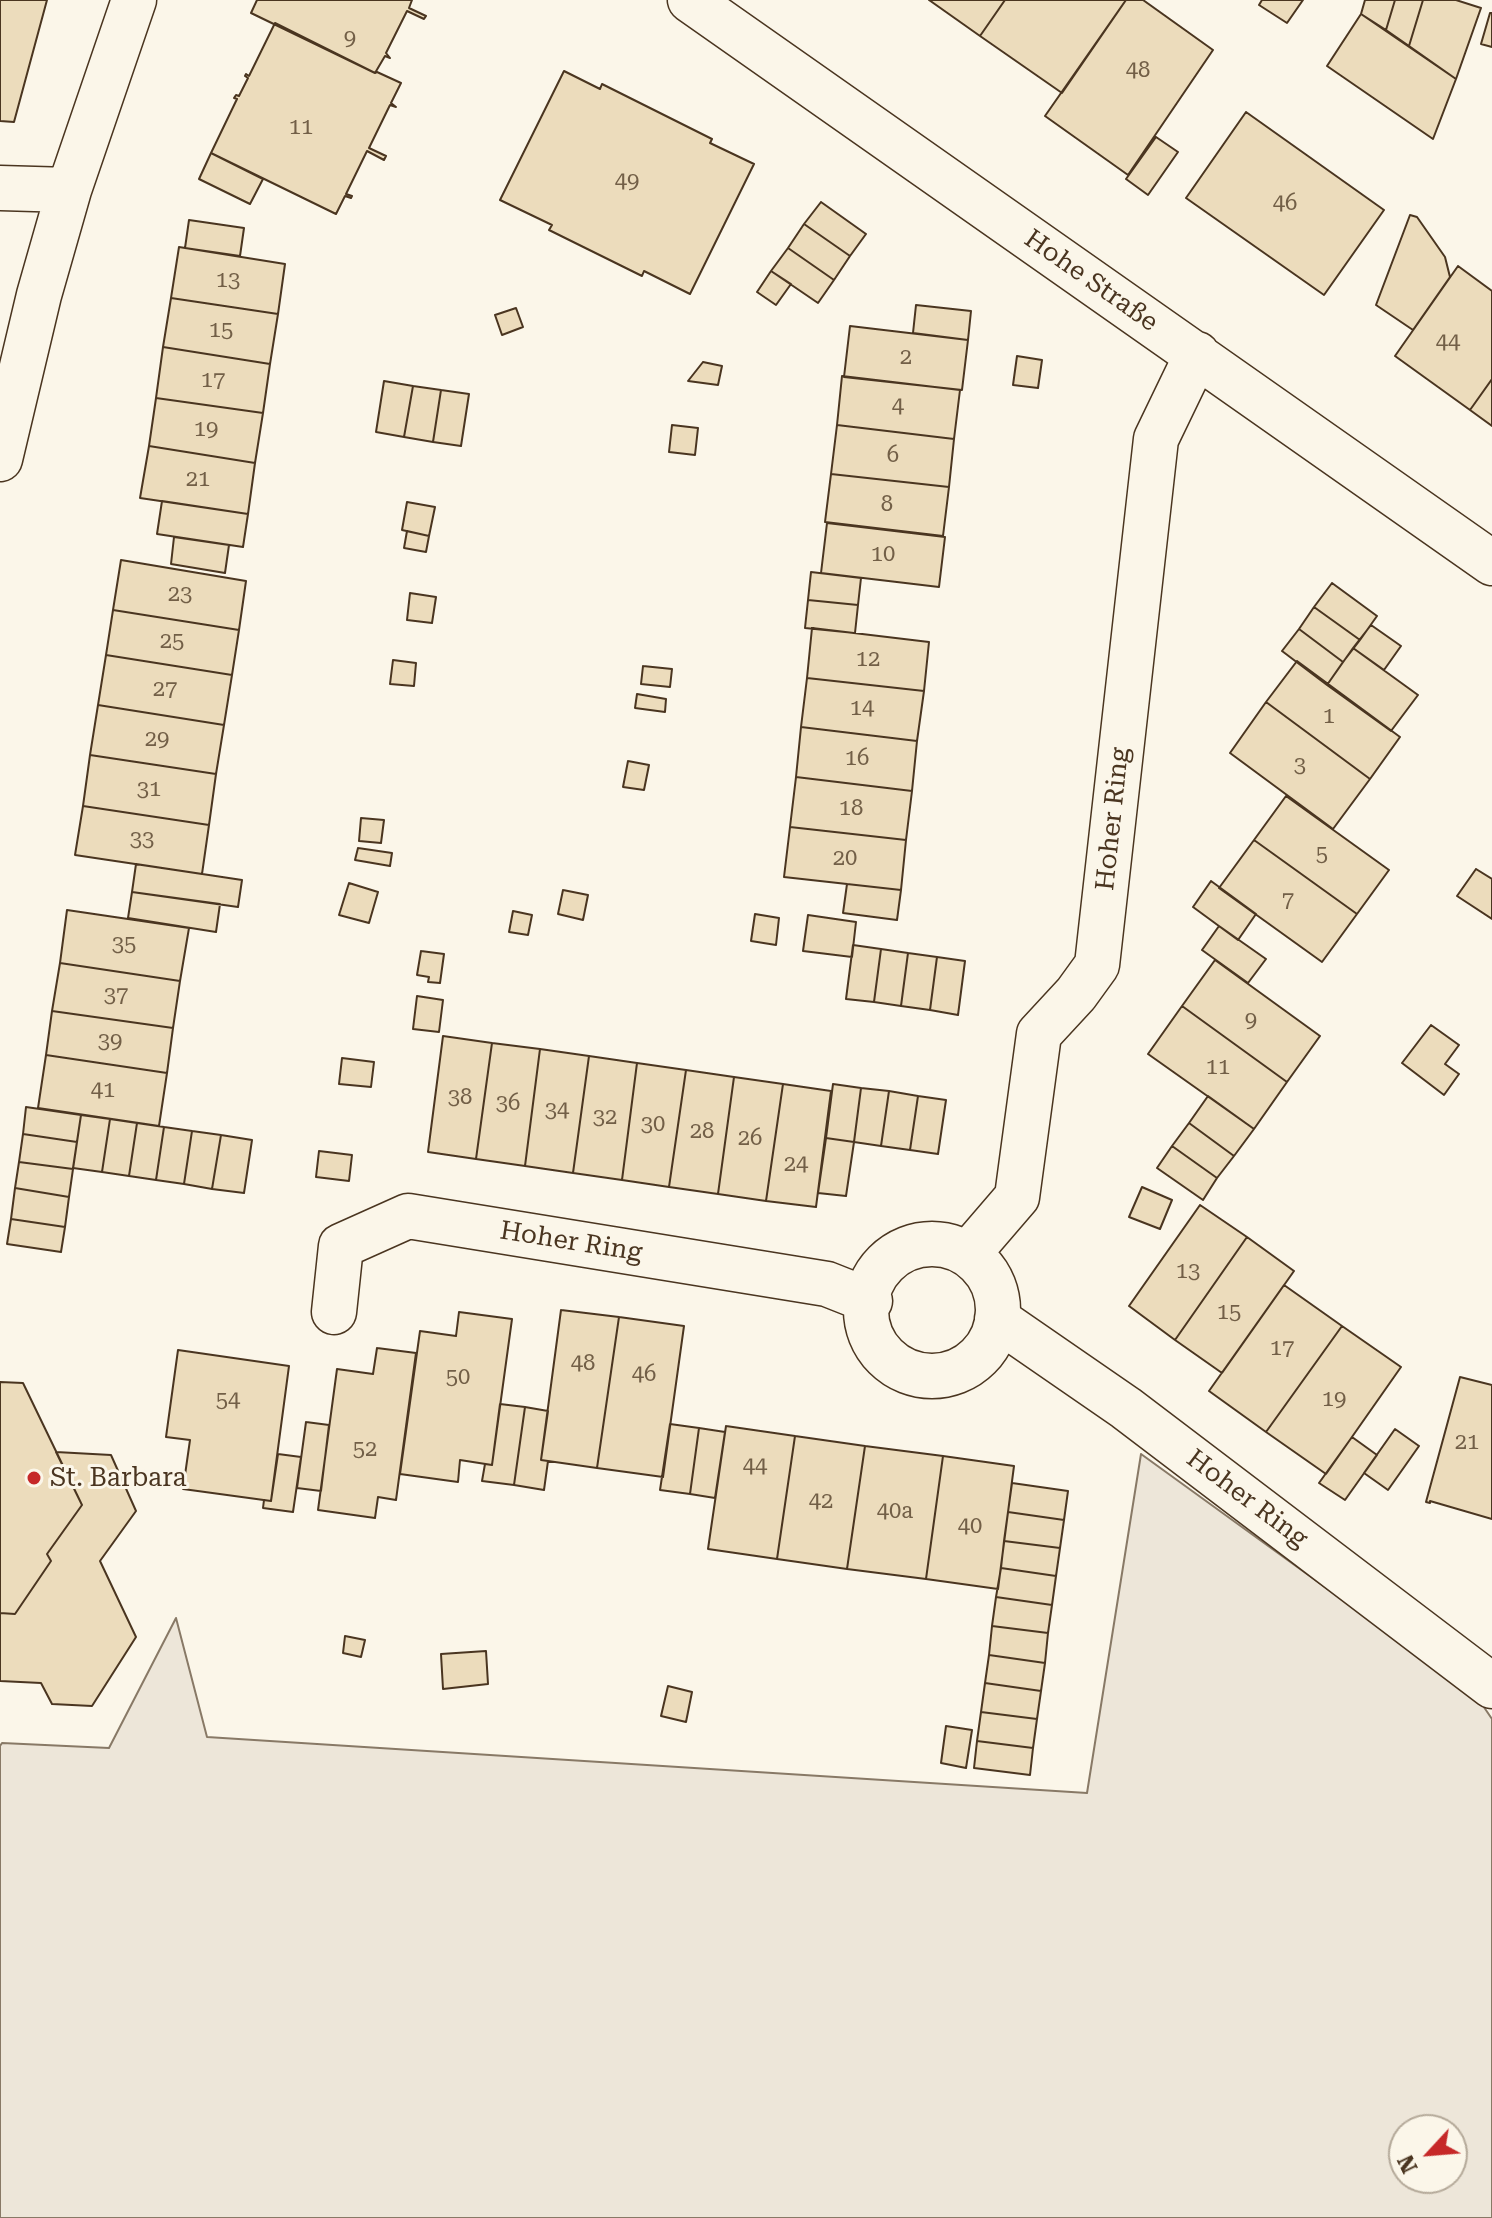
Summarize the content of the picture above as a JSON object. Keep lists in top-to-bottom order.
{
  "streets": {
    "street": ["Hohe Straße", "Hoher Ring"]
  },
  "crossings": [
    ["Hohe Straße", "Hoher Ring"]
  ],
  "places": ["St. Barbara"],
  "house_numbers": [
    "9",
    "48",
    "11",
    "49",
    "46",
    "13",
    "15",
    "44",
    "2",
    "17",
    "4",
    "19",
    "6",
    "21",
    "8",
    "10",
    "23",
    "25",
    "12",
    "27",
    "14",
    "1",
    "29",
    "16",
    "3",
    "31",
    "18",
    "33",
    "5",
    "20",
    "7",
    "35",
    "37",
    "9",
    "39",
    "11",
    "41",
    "38",
    "36",
    "34",
    "32",
    "30",
    "28",
    "26",
    "24",
    "13",
    "15",
    "17",
    "48",
    "46",
    "50",
    "19",
    "54",
    "21",
    "52",
    "44",
    "42",
    "40a",
    "40"
  ],
  "north": "bottom left"
}
